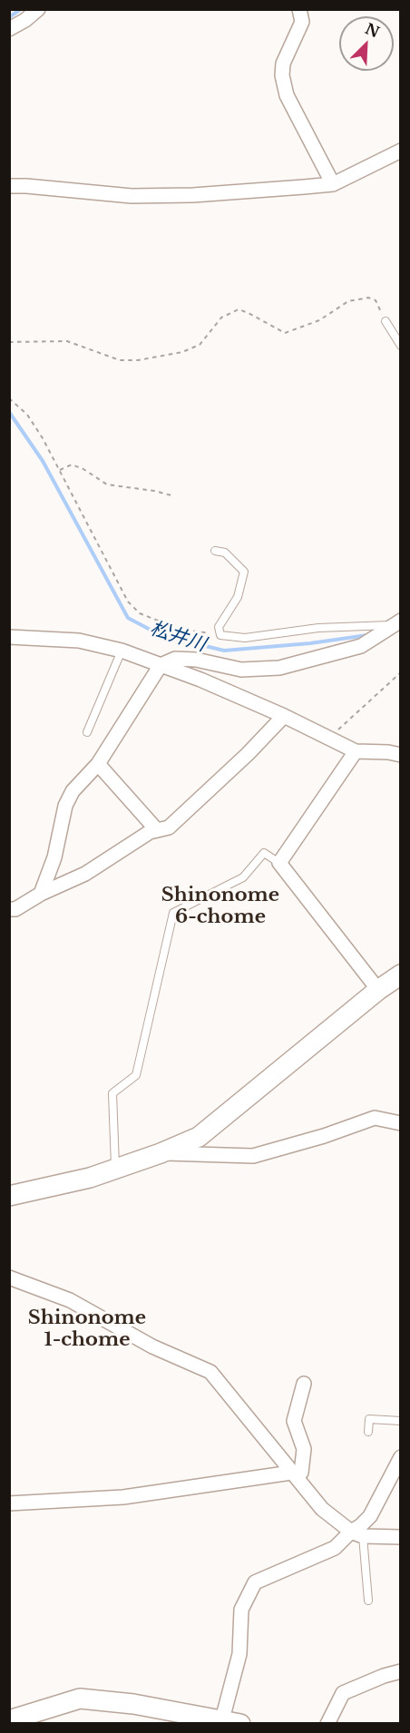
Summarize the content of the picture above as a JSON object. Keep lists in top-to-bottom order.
{
  "districts": ["Shinonome 6-chome", "Shinonome 1-chome"],
  "water": ["松井川"],
  "north": "top right"
}
